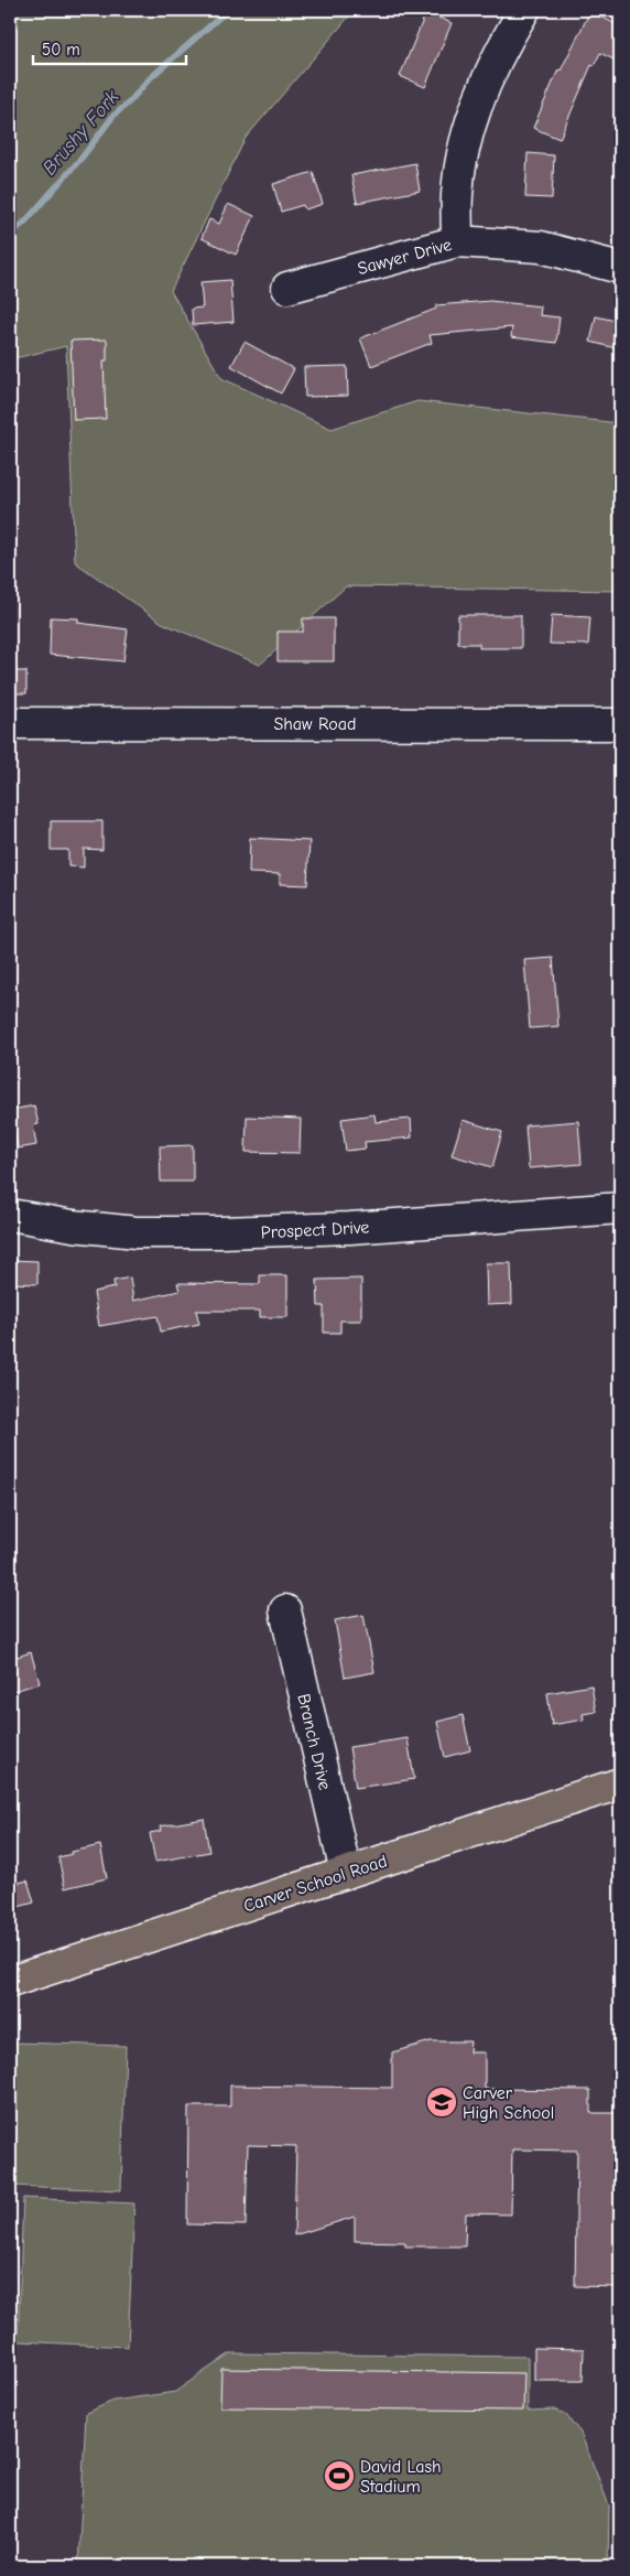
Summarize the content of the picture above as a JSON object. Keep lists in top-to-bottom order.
{
  "streets": {
    "main road": ["Carver School Road"],
    "street": [
      "Sawyer Drive",
      "Shaw Road",
      "Prospect Drive",
      "Branch Drive"
    ]
  },
  "crossings": [
    ["Branch Drive", "Carver School Road"]
  ],
  "water": ["Brushy Fork"],
  "places": {
    "school or university": ["Carver High School"],
    "sports": ["David Lash Stadium"]
  },
  "scale_bar": "50 m"
}
